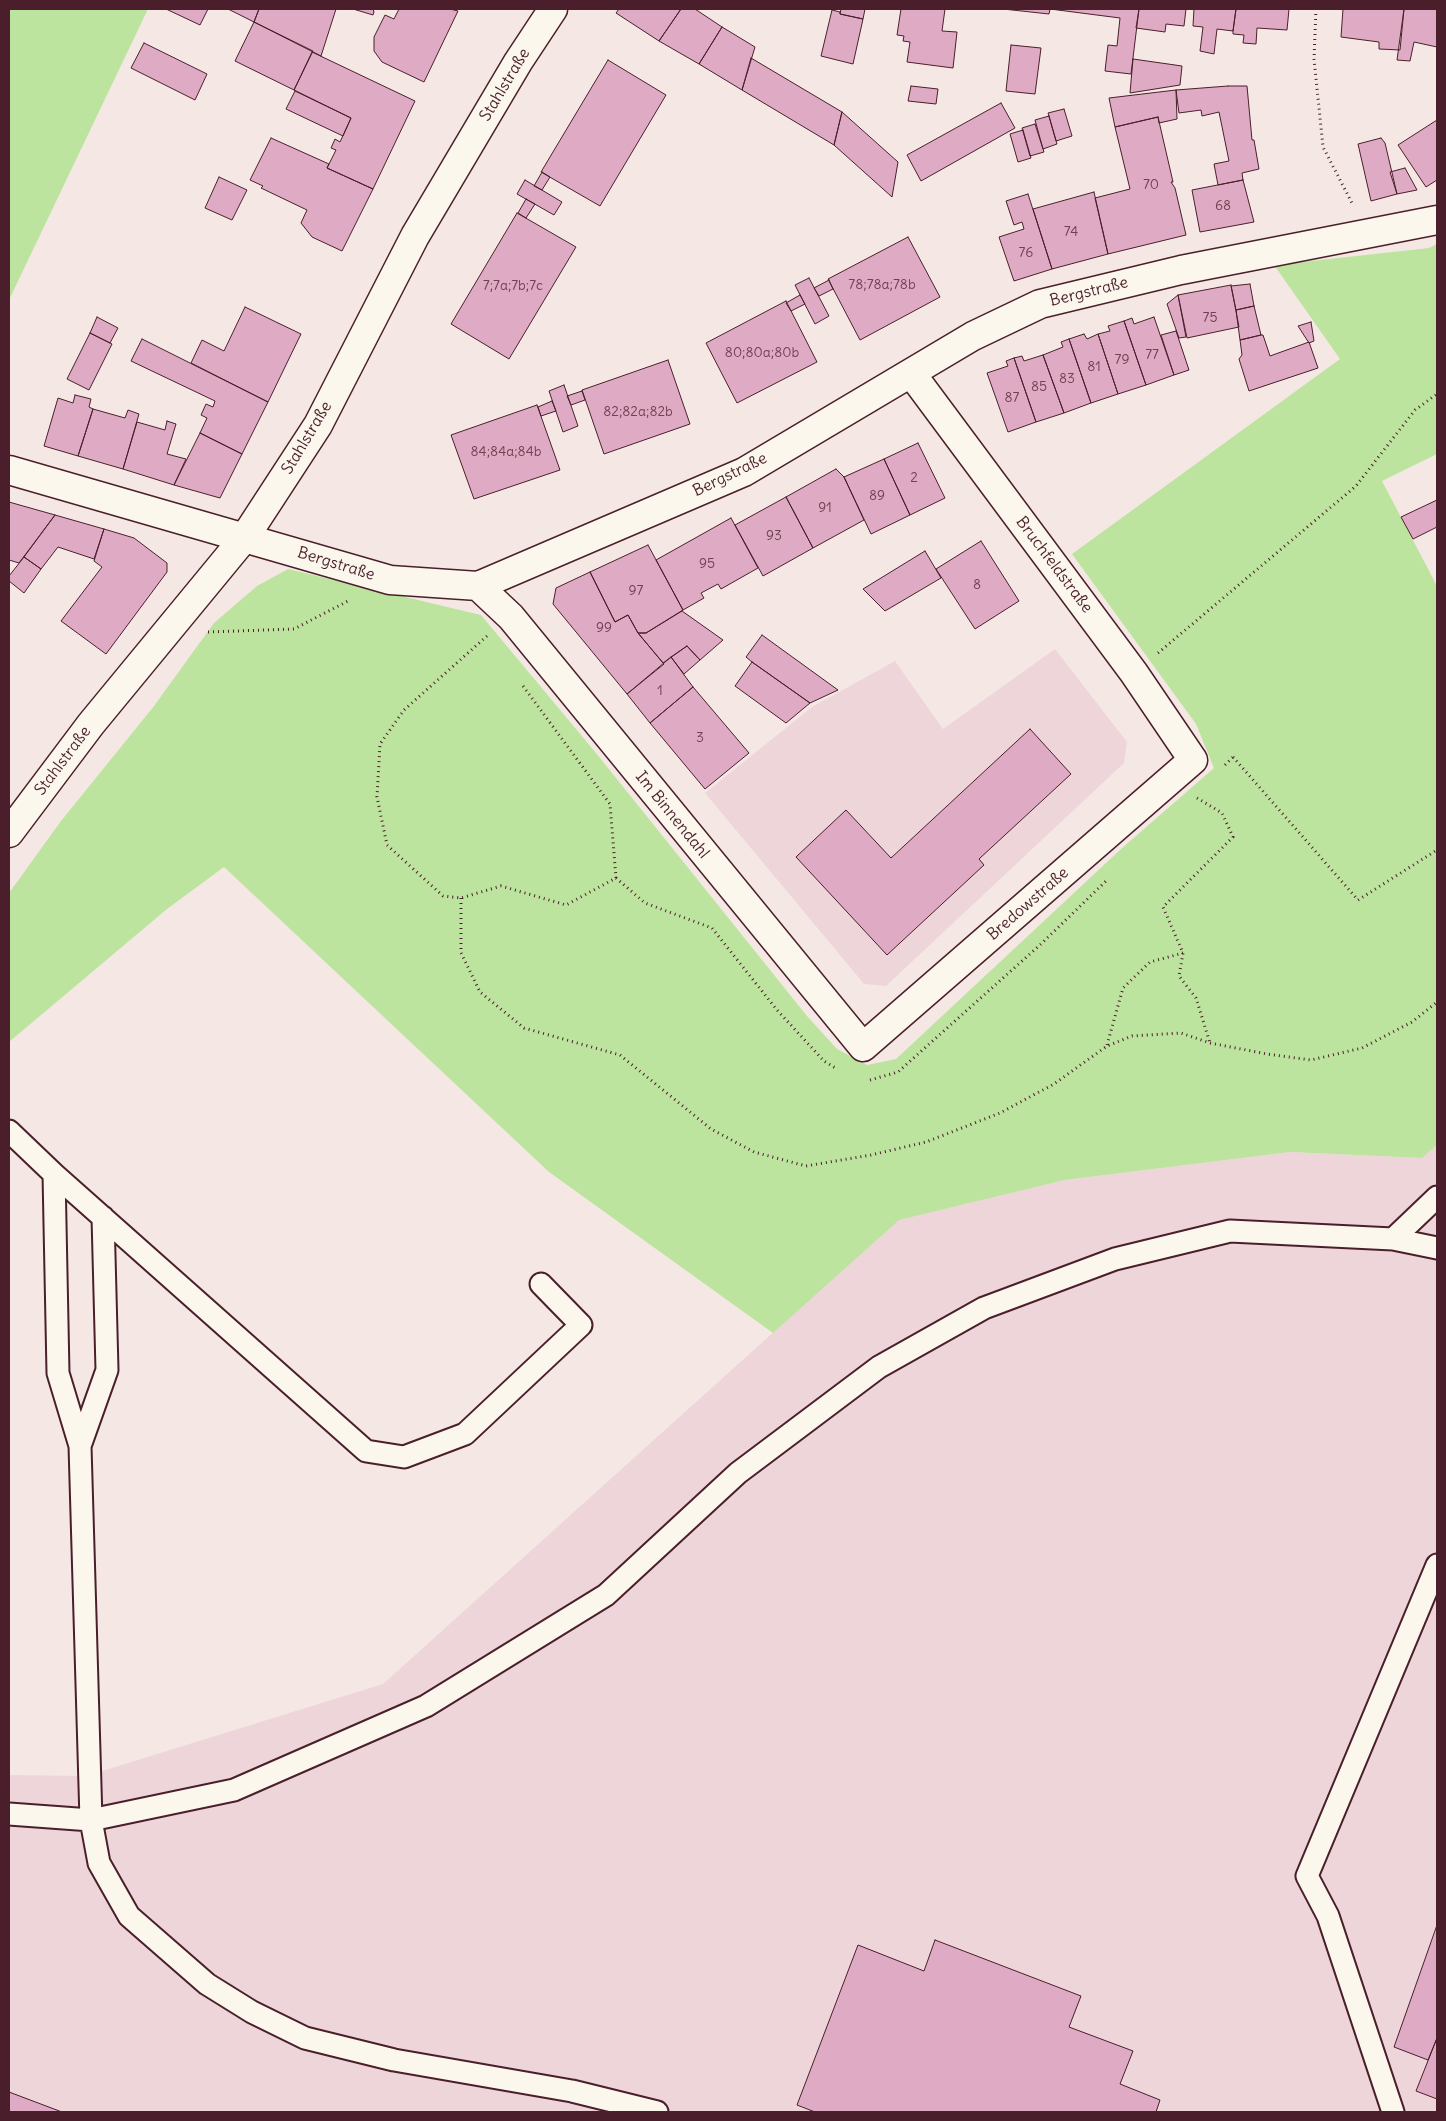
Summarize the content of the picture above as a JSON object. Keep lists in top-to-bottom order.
{
  "streets": {
    "street": [
      "Stahlstraße",
      "Bergstraße",
      "Bruchfeldstraße",
      "Im Binnendahl",
      "Bredowstraße"
    ]
  },
  "crossings": [
    ["Stahlstraße", "Bergstraße"],
    ["Bergstraße", "Bruchfeldstraße"],
    ["Bergstraße", "Im Binnendahl"],
    ["Bruchfeldstraße", "Bredowstraße"],
    ["Im Binnendahl", "Bredowstraße"]
  ],
  "house_numbers": [
    "70",
    "68",
    "74",
    "76",
    "78;78a;78b",
    "7;7a;7b;7c",
    "75",
    "80;80a;80b",
    "77",
    "79",
    "81",
    "83",
    "85",
    "87",
    "82;82a;82b",
    "84;84a;84b",
    "2",
    "89",
    "91",
    "93",
    "95",
    "8",
    "97",
    "99",
    "1",
    "3"
  ]
}
